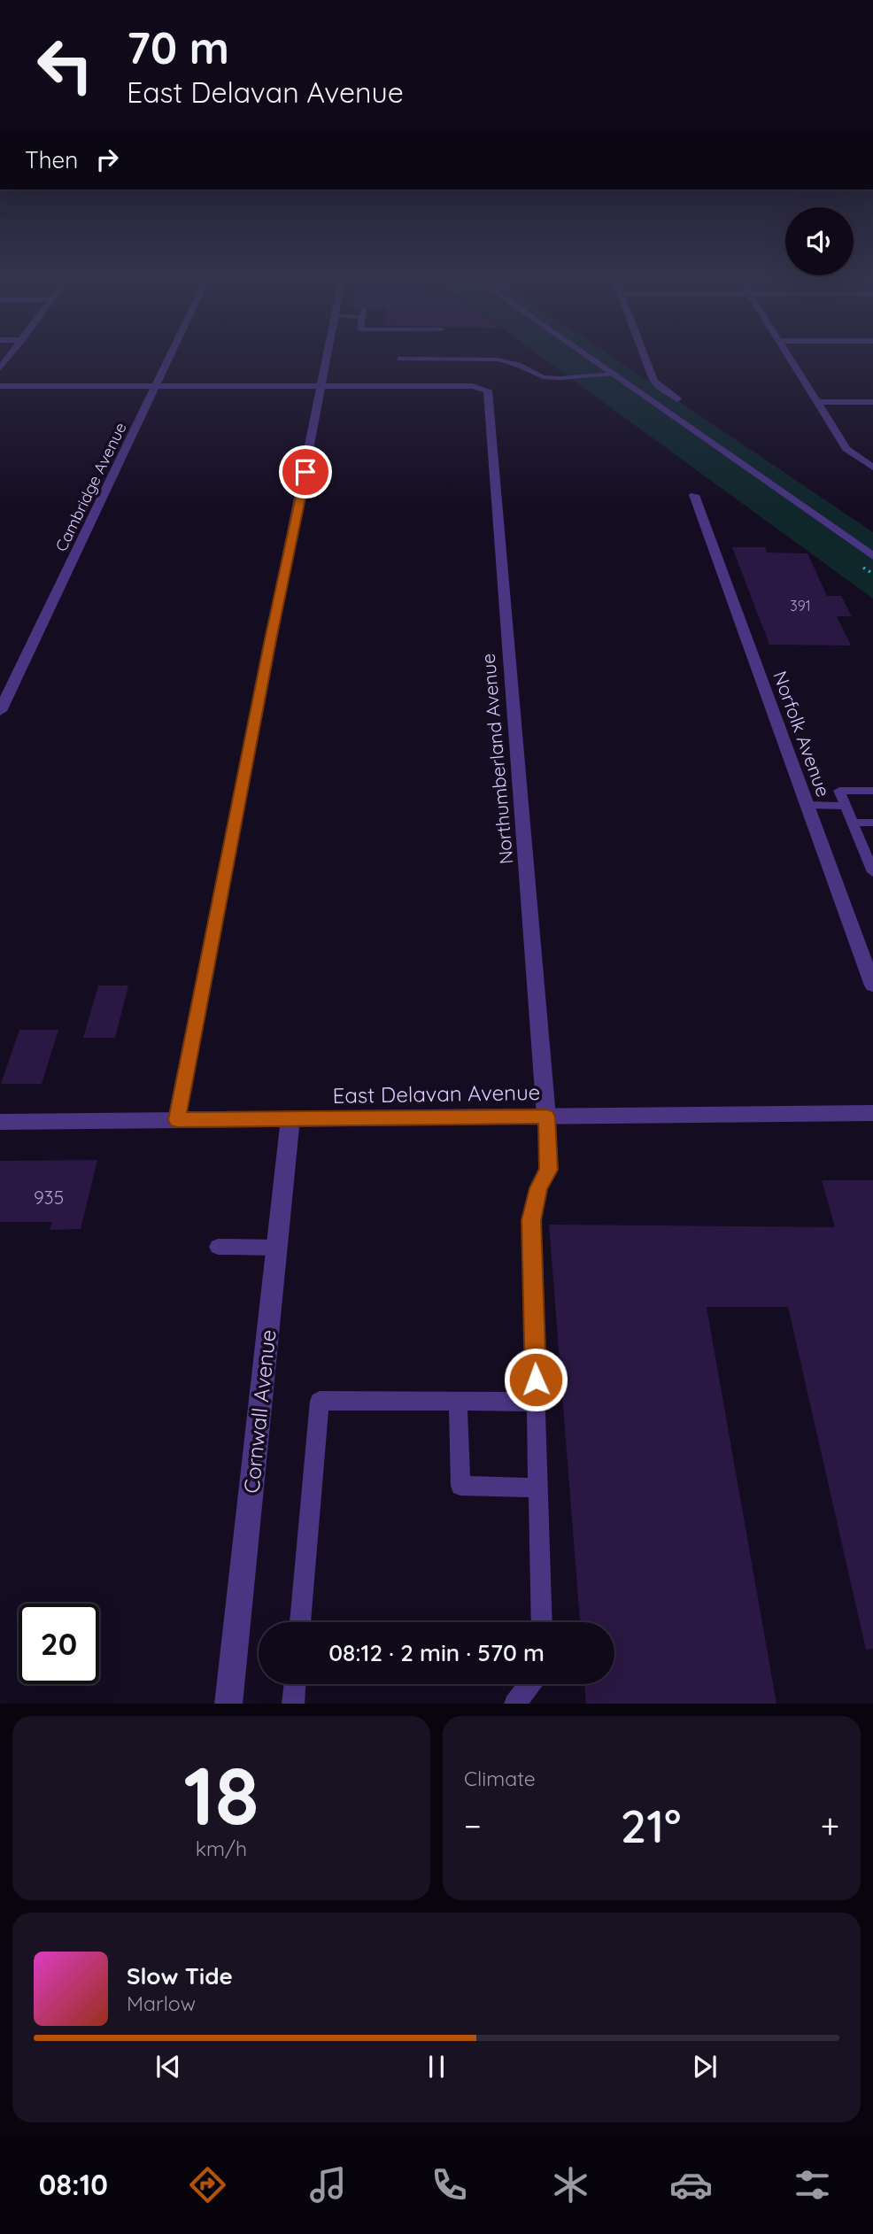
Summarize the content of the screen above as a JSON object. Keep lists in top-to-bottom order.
{
  "streets": {
    "street": [
      "Cambridge Avenue",
      "Norfolk Avenue",
      "Northumberland Avenue",
      "East Delavan Avenue",
      "Cornwall Avenue"
    ]
  },
  "crossings": [
    ["Northumberland Avenue", "East Delavan Avenue"],
    ["East Delavan Avenue", "Cornwall Avenue"]
  ],
  "house_numbers": ["391", "935"],
  "page": {
    "turn": ["70 m", "East Delavan Avenue"],
    "then": "Then",
    "limit": "20",
    "trip": "08:12 · 2 min · 570 m",
    "tile": [
      ["18", "km/h"],
      "Climate"
    ],
    "heat": ["−", "21°", "+"],
    "song": ["Slow Tide", "Marlow"],
    "tabs": "08:10"
  }
}
